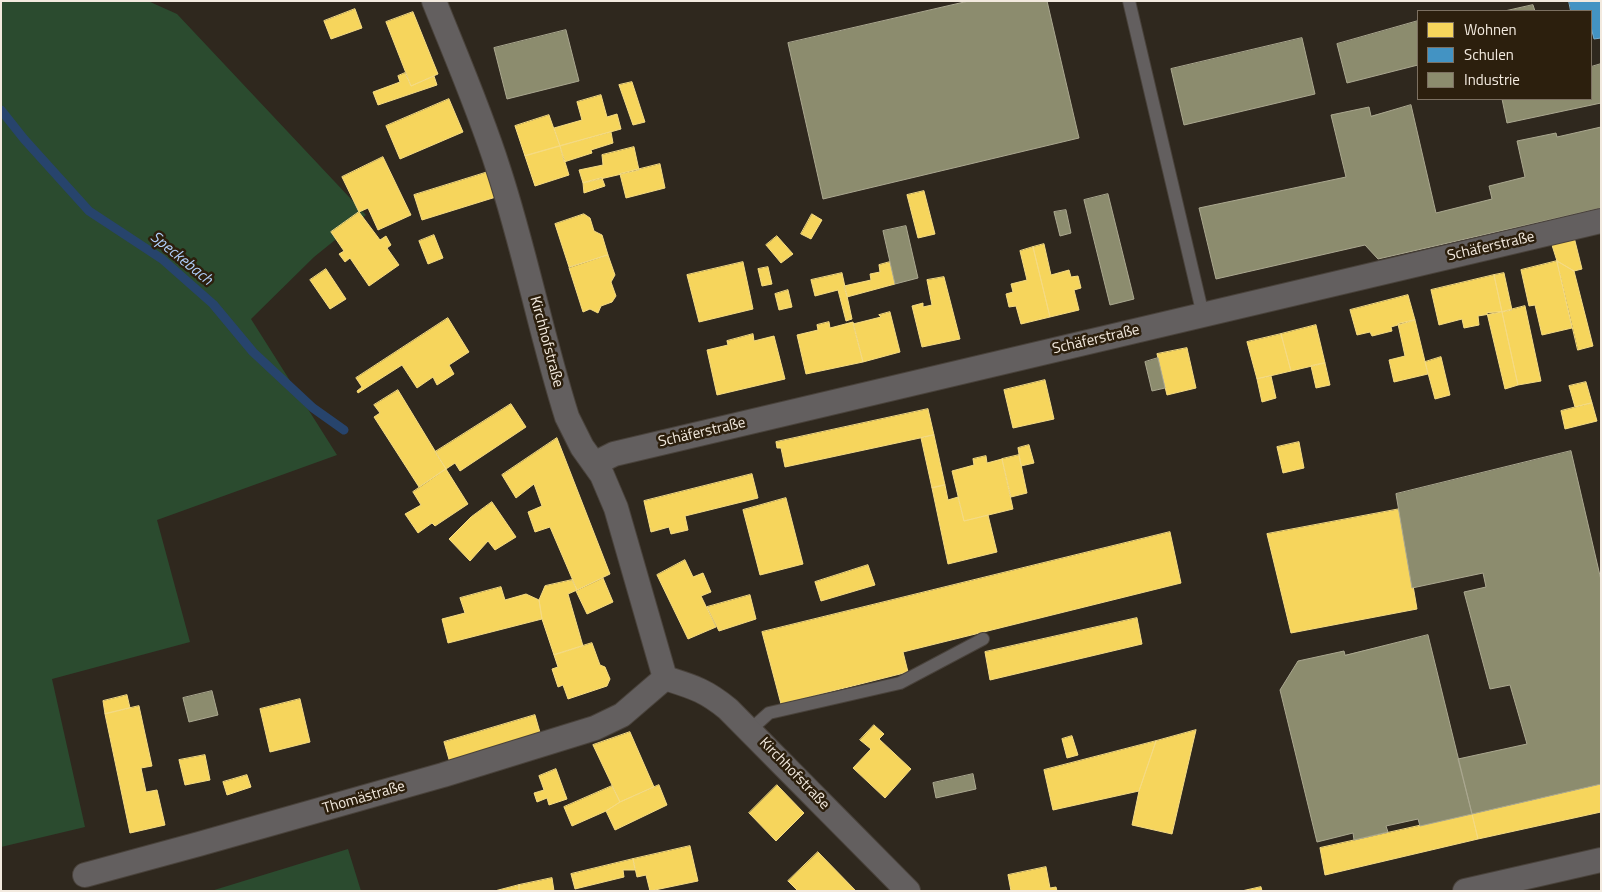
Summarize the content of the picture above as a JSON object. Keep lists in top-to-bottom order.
{
  "streets": {
    "street": ["Schäferstraße", "Kirchhofstraße", "Thomästraße"]
  },
  "crossings": [
    ["Schäferstraße", "Kirchhofstraße"],
    ["Kirchhofstraße", "Thomästraße"]
  ],
  "water": ["Speckebach"],
  "legend": ["Wohnen", "Schulen", "Industrie"]
}
